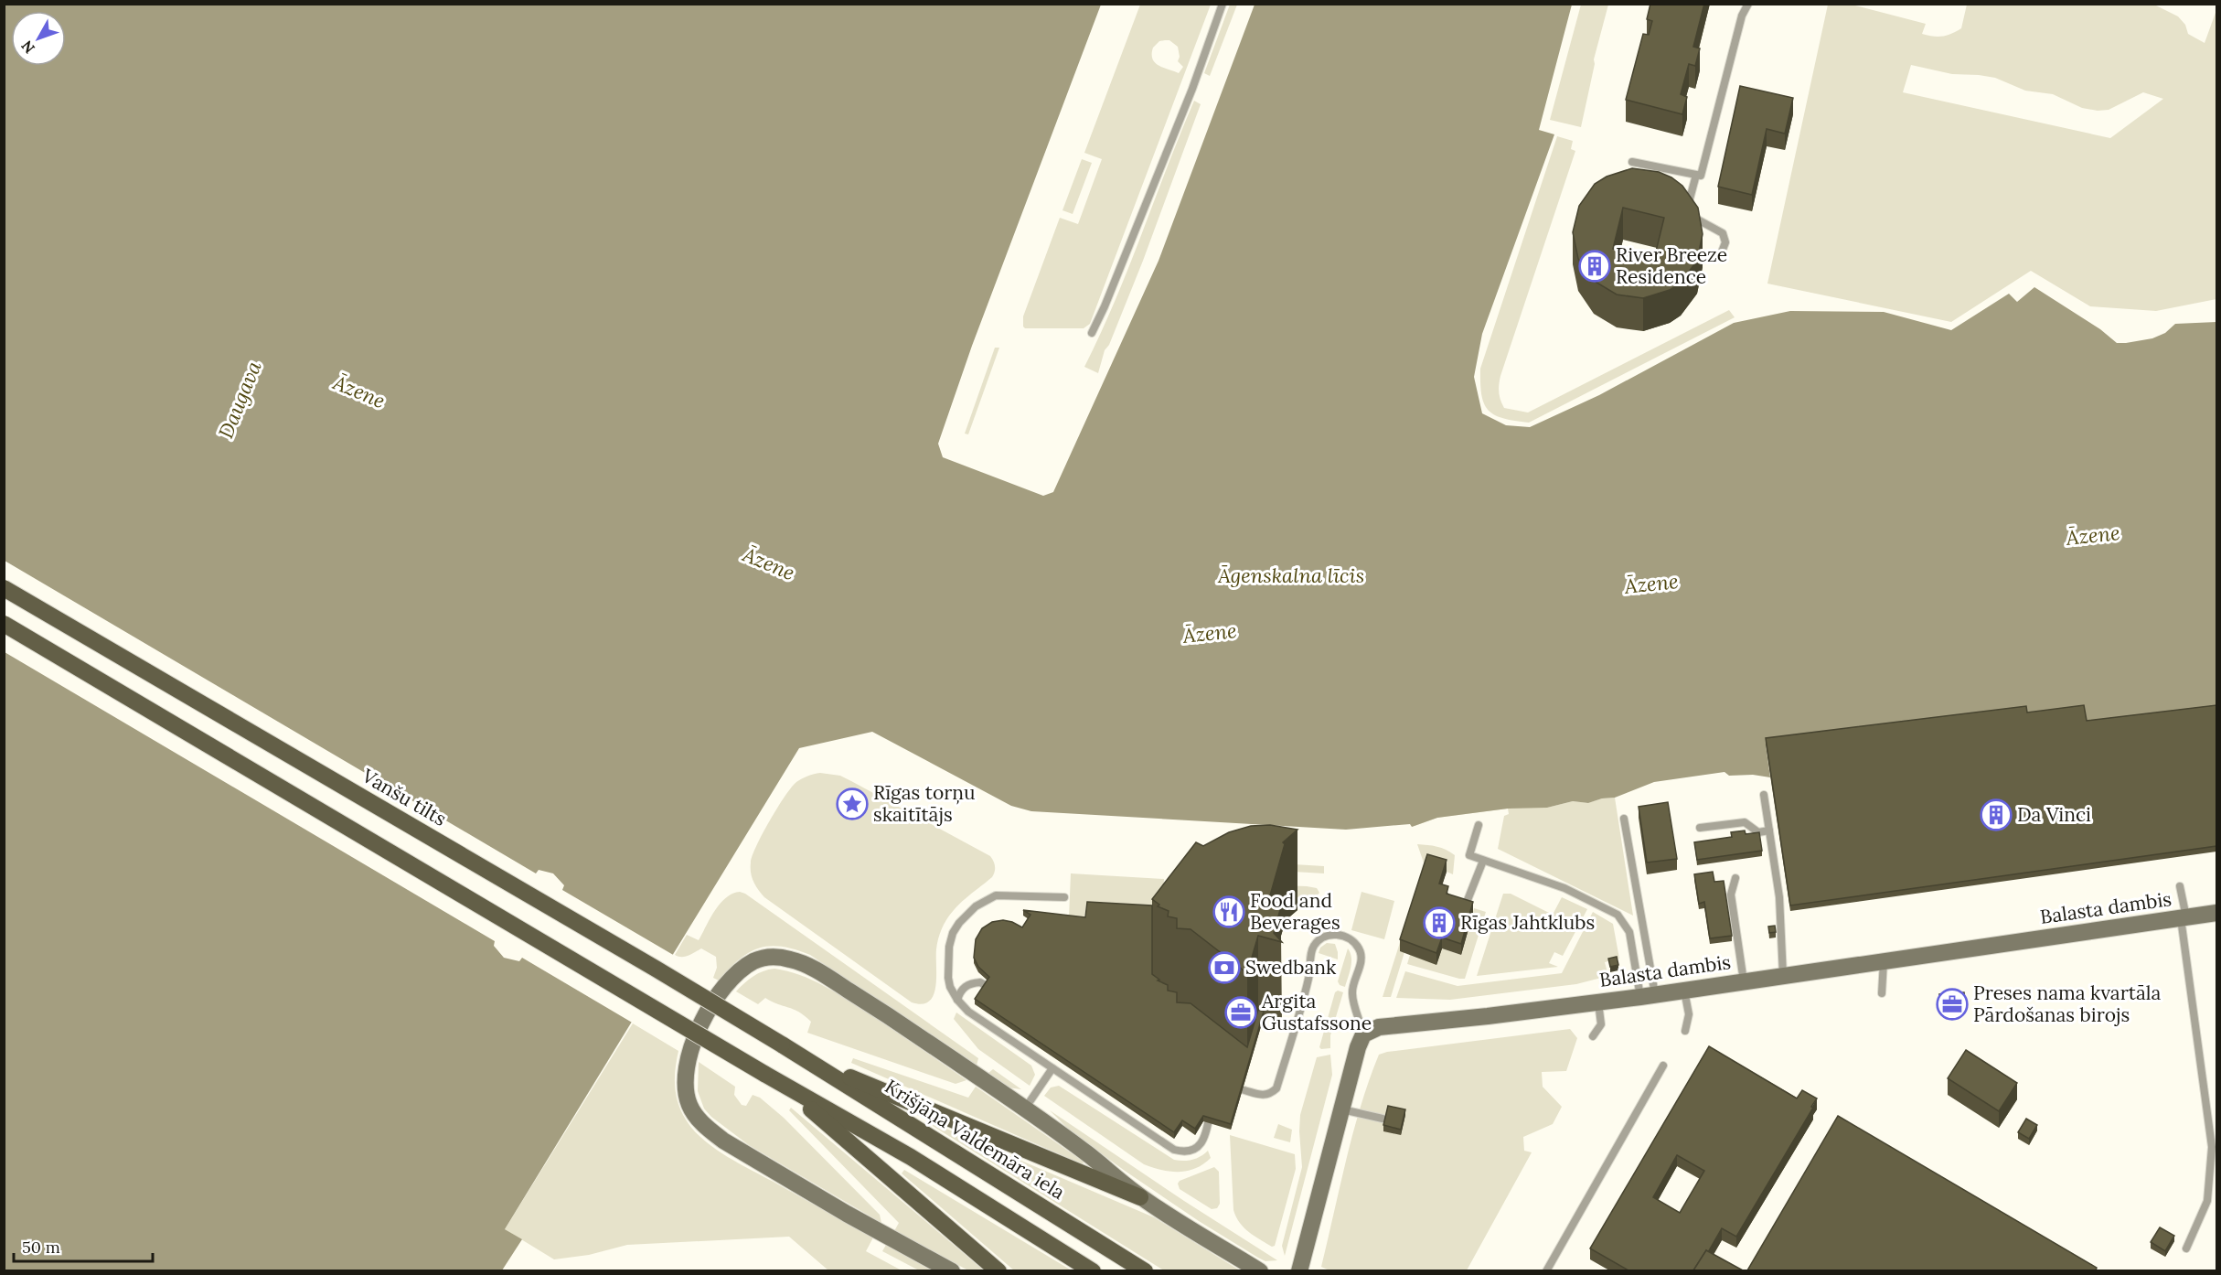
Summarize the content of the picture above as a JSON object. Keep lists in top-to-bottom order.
{
  "streets": {
    "main road": ["Vanšu tilts", "Krišjāņa Valdemāra iela"],
    "street": ["Balasta dambis"]
  },
  "crossings": [
    ["Vanšu tilts", "Krišjāņa Valdemāra iela"]
  ],
  "water": ["Āzene", "Daugava", "Āgenskalna līcis"],
  "places": {
    "building": ["River Breeze Residence", "Da Vinci", "Rīgas Jahtklubs"],
    "place": ["Rīgas torņu skaitītājs"],
    "restaurant": ["Food and Beverages"],
    "bank": ["Swedbank"],
    "office": ["Preses nama kvartāla Pārdošanas birojs", "Argita Gustafssone"]
  },
  "scale_bar": "50 m",
  "north": "bottom left"
}
